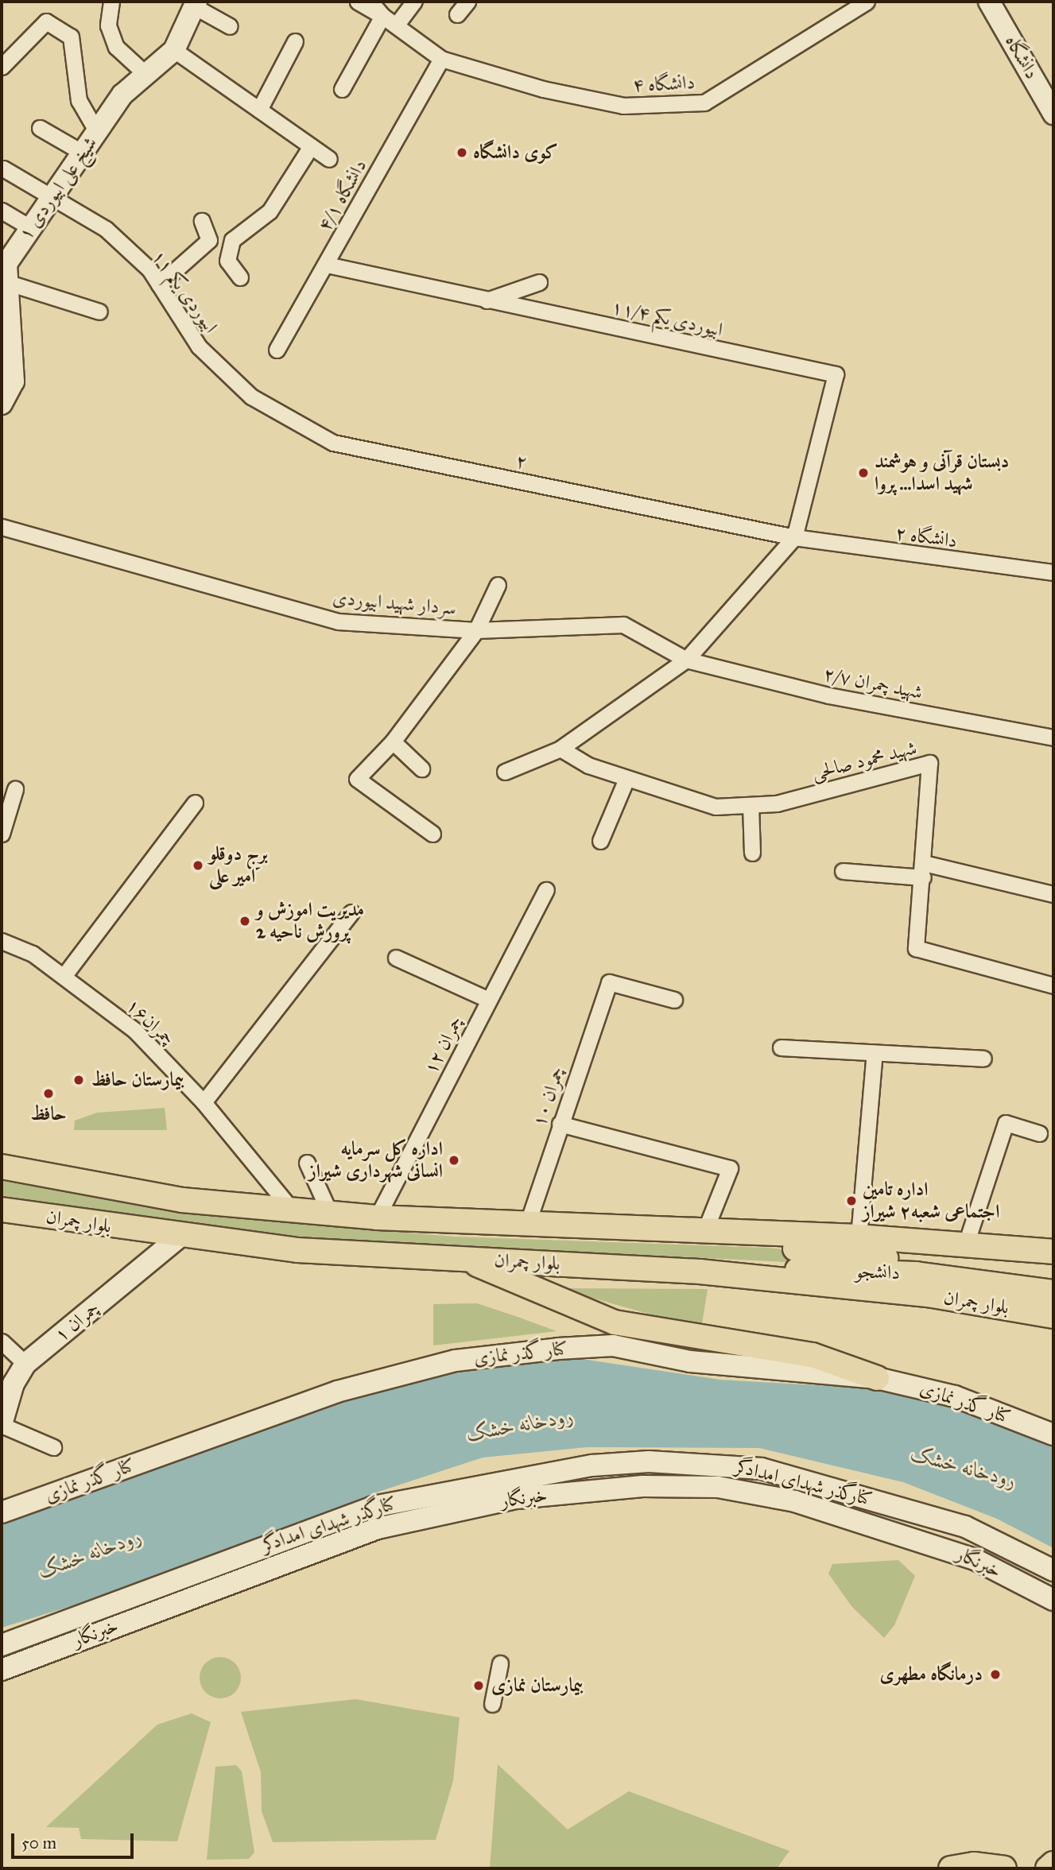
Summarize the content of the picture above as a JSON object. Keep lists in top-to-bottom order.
{
  "streets": {
    "main road": [
      "دانشگاه",
      "شیخ علی ابیوردی ۱",
      "بلوار چمران",
      "دانشجو",
      "چمران ۱",
      "کنار گذر نمازی",
      "کنارگذر شهدای امدادگر",
      "خبرنگار"
    ],
    "street": [
      "۴ دانشگاه",
      "۴/۱ دانشگاه",
      "۱۱ ابیوردی یکم",
      "۱۱/۴ ابیوردی یکم",
      "۲",
      "۲ دانشگاه",
      "سردار شهید ابیوردی",
      "۲/۷ شهید چمران",
      "شهید محمود صالحی",
      "چمران۱۶",
      "۱۲ چمران",
      "۱۰ چمران"
    ]
  },
  "crossings": [
    ["۴ دانشگاه", "۴/۱ دانشگاه"],
    ["شیخ علی ابیوردی ۱", "۱۱ ابیوردی یکم"],
    ["۴/۱ دانشگاه", "۱۱/۴ ابیوردی یکم"],
    ["۱۱ ابیوردی یکم", "۲"],
    ["۱۱/۴ ابیوردی یکم", "۲"],
    ["۱۱/۴ ابیوردی یکم", "۲ دانشگاه"],
    ["۲", "۲ دانشگاه"],
    ["سردار شهید ابیوردی", "۲/۷ شهید چمران"],
    ["چمران۱۶", "بلوار چمران"],
    ["۱۲ چمران", "بلوار چمران"],
    ["۱۰ چمران", "بلوار چمران"],
    ["بلوار چمران", "دانشجو"],
    ["بلوار چمران", "چمران ۱"]
  ],
  "water": ["رودخانه خشک"],
  "places": [
    "کوی دانشگاه",
    "دبستان قرآنی و هوشمند شهید اسدا... پروا",
    "برج دوقلو امیر علی",
    "مدیریت اموزش و پرورش ناحیه 2",
    "بیمارستان حافظ",
    "حافظ",
    "اداره کل سرمایه انسانی شهرداری شیراز",
    "اداره تامین اجتماعی شعبه۲ شیراز",
    "درمانگاه مطهری",
    "بیمارستان نمازی"
  ],
  "scale_bar": "50 m"
}
